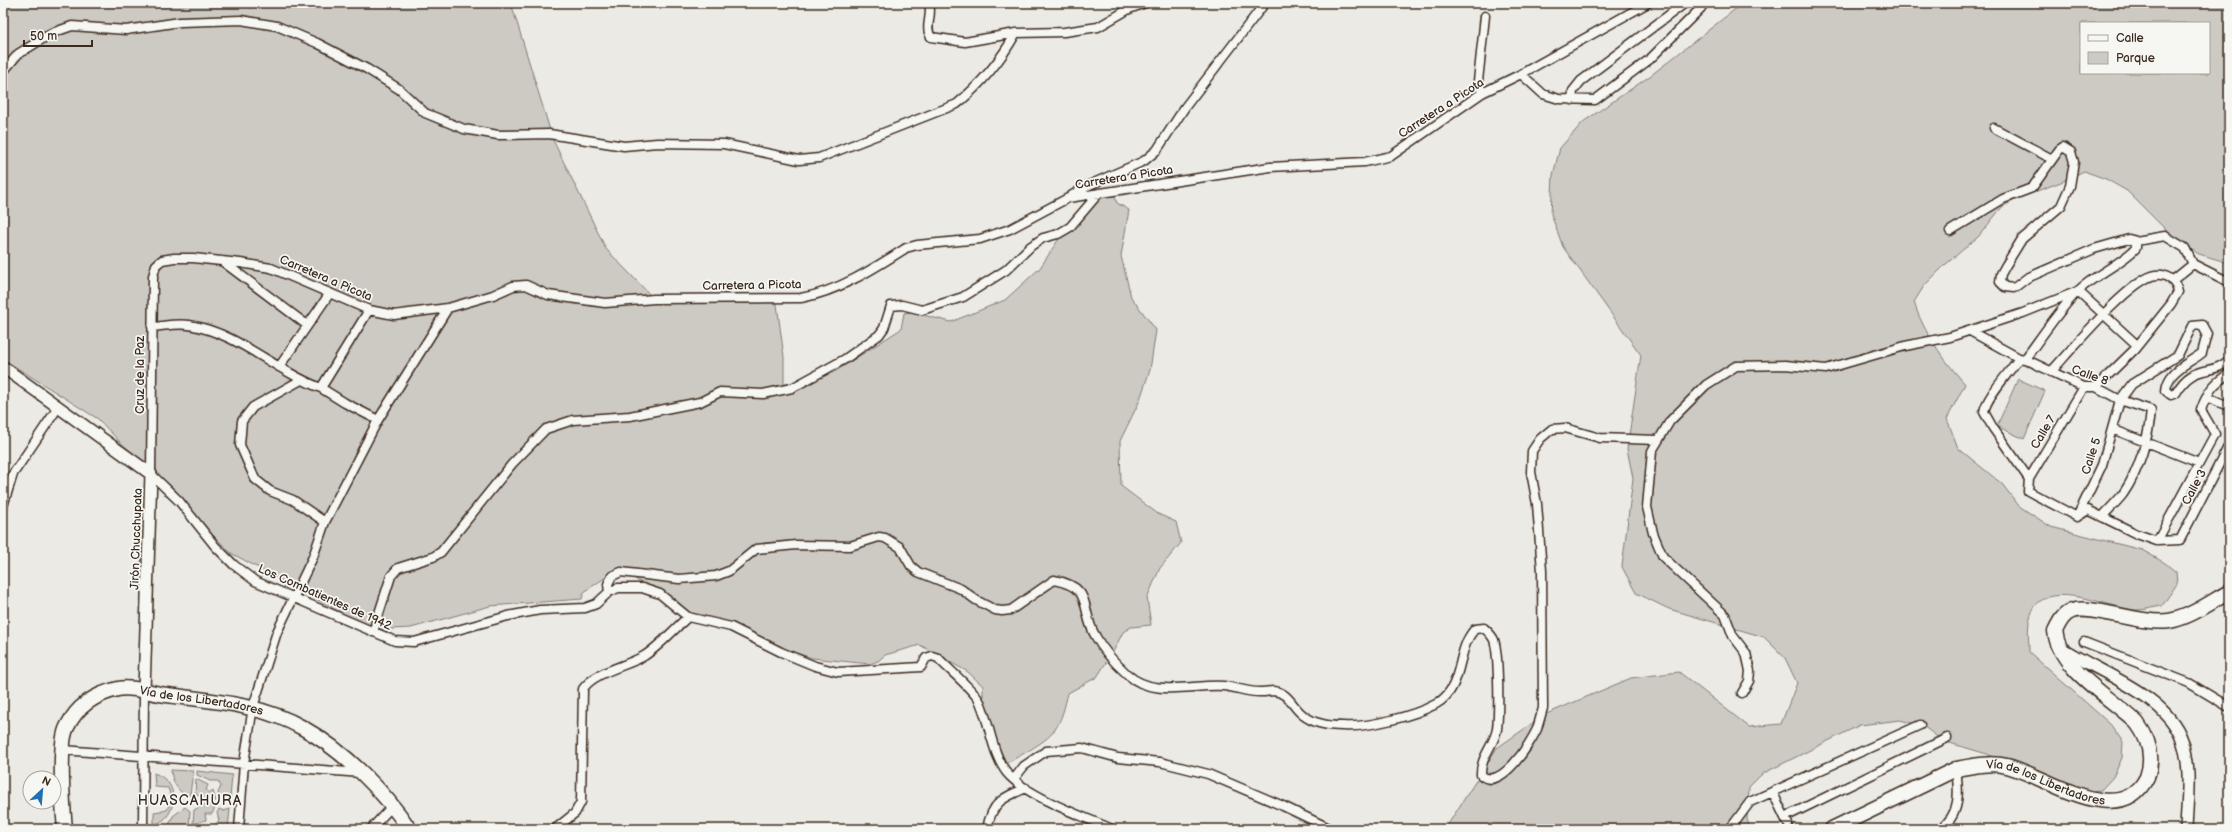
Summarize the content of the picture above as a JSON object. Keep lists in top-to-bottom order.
{
  "streets": {
    "highway": ["Vía de los Libertadores"],
    "street": [
      "Carretera a Picota",
      "Cruz de la Paz",
      "Calle 8",
      "Calle 7",
      "Calle 5",
      "Calle 3",
      "Jirón Chucchupata",
      "Los Combatientes de 1942"
    ]
  },
  "crossings": [
    ["Carretera a Picota", "Cruz de la Paz"],
    ["Cruz de la Paz", "Jirón Chucchupata"],
    ["Cruz de la Paz", "Los Combatientes de 1942"],
    ["Calle 8", "Calle 7"],
    ["Calle 8", "Calle 5"],
    ["Calle 7", "Calle 5"],
    ["Jirón Chucchupata", "Los Combatientes de 1942"],
    ["Jirón Chucchupata", "Vía de los Libertadores"]
  ],
  "districts": ["HUASCAHURA"],
  "legend": ["Calle", "Parque"],
  "scale_bar": "50 m",
  "north": "top right"
}
